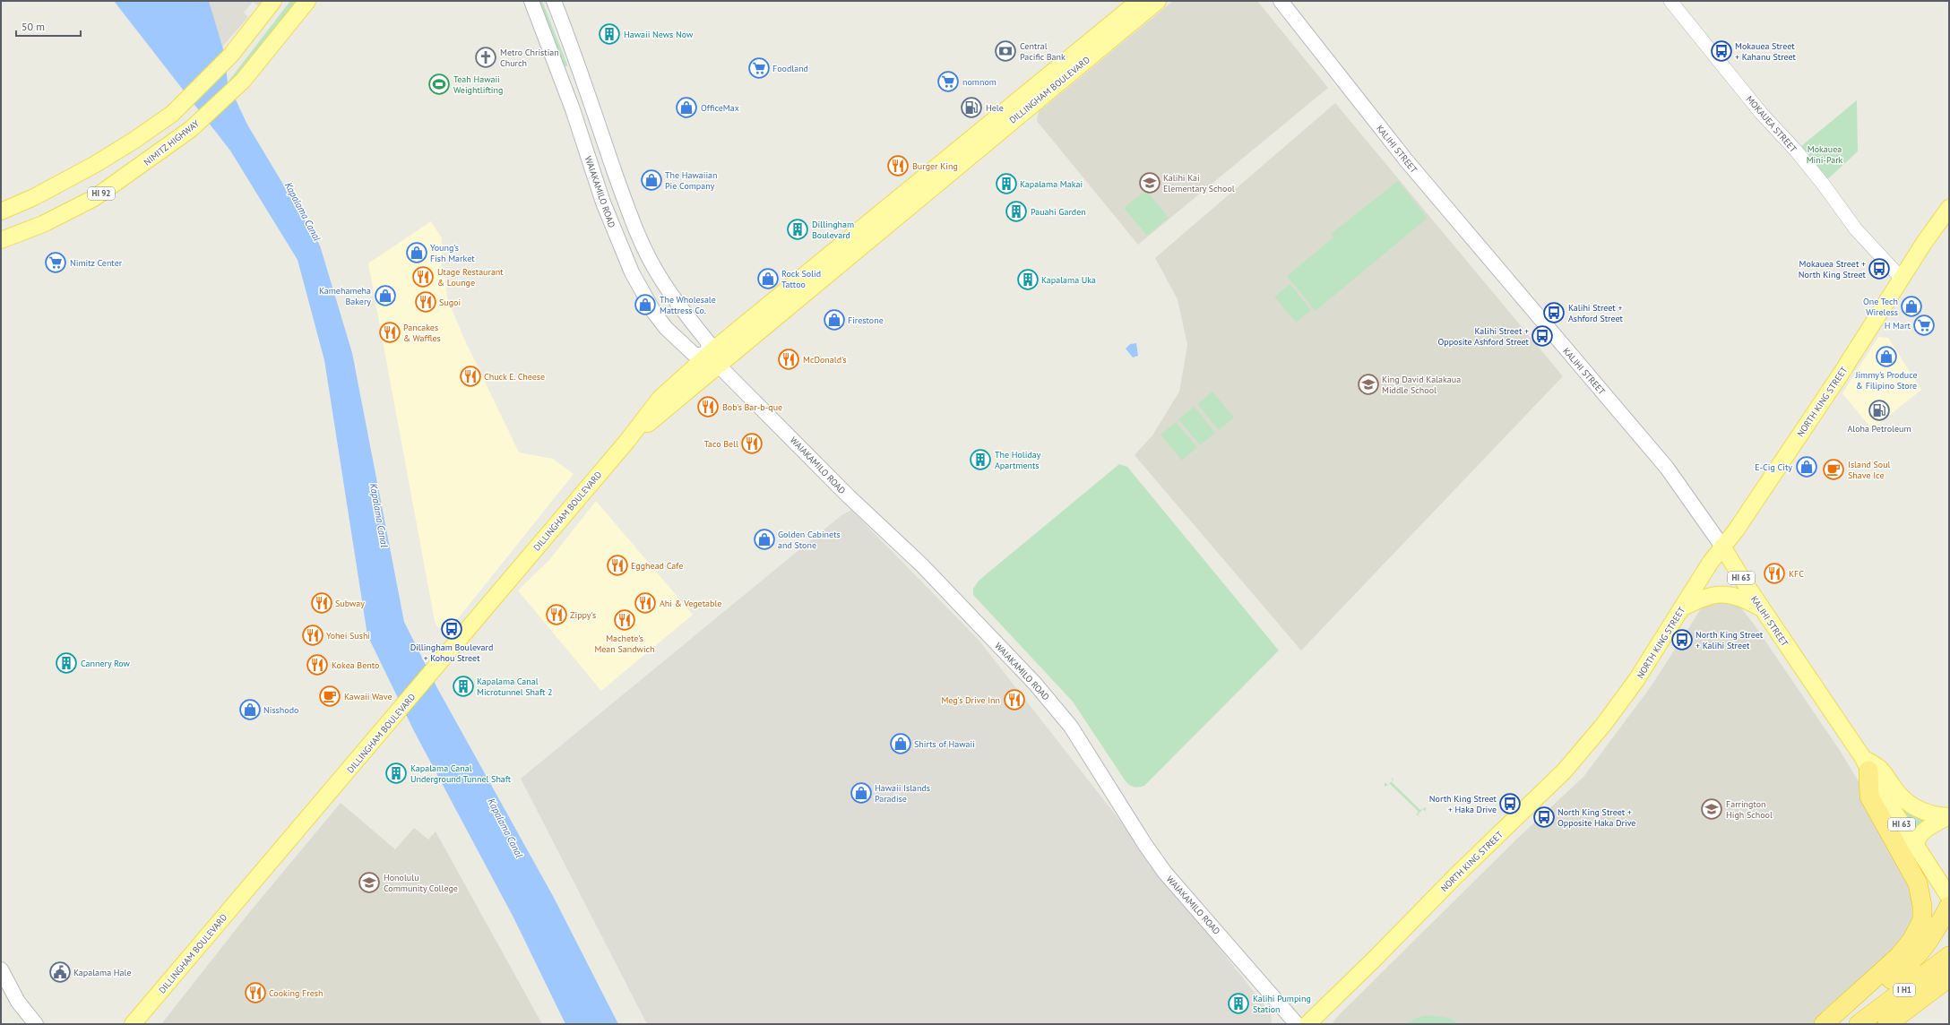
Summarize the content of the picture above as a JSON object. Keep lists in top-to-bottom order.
{
  "streets": {
    "highway": ["I H1"],
    "main road": [
      "DILLINGHAM BOULEVARD",
      "NIMITZ HIGHWAY",
      "KALIHI STREET",
      "WAIAKAMILO ROAD",
      "HI 92",
      "NORTH KING STREET",
      "HI 63"
    ],
    "street": ["MOKAUEA STREET"]
  },
  "crossings": [
    ["DILLINGHAM BOULEVARD", "WAIAKAMILO ROAD"],
    ["MOKAUEA STREET", "NORTH KING STREET"],
    ["KALIHI STREET", "NORTH KING STREET"],
    ["KALIHI STREET", "HI 63"]
  ],
  "water": ["Kapalama Canal"],
  "parks": ["Mokauea Mini-Park"],
  "places": {
    "building": [
      "Hawaii News Now",
      "Kapalama Makai",
      "Pauahi Garden",
      "Dillingham Boulevard",
      "Kapalama Uka",
      "The Holiday Apartments",
      "Cannery Row",
      "Kapalama Canal Microtunnel Shaft 2",
      "Kapalama Canal Underground Tunnel Shaft",
      "Kalihi Pumping Station"
    ],
    "bank": ["Central Pacific Bank"],
    "bus stop": [
      "Mokauea Street + Kahanu Street",
      "Mokauea Street + North King Street",
      "Kalihi Street + Ashford Street",
      "Kalihi Street + Opposite Ashford Street",
      "Dillingham Boulevard + Kohou Street",
      "North King Street + Kalihi Street",
      "North King Street + Haka Drive",
      "North King Street + Opposite Haka Drive"
    ],
    "church": ["Metro Christian Church"],
    "supermarket": [
      "Foodland",
      "nomnom",
      "Nimitz Center",
      "H Mart"
    ],
    "sports": ["Teah Hawaii Weightlifting"],
    "shop": [
      "OfficeMax",
      "The Hawaiian Pie Company",
      "Young’s Fish Market",
      "Rock Solid Tattoo",
      "Kamehameha Bakery",
      "The Wholesale Mattress Co.",
      "One Tech Wireless",
      "Firestone",
      "Jimmy's Produce & Filipino Store",
      "E-Cig City",
      "Golden Cabinets and Stone",
      "Nisshodo",
      "Shirts of Hawaii",
      "Hawaii Islands Paradise"
    ],
    "fuel station": ["Hele", "Aloha Petroleum"],
    "restaurant": [
      "Burger King",
      "Utage Restaurant & Lounge",
      "Sugoi",
      "Pancakes & Waffles",
      "McDonald's",
      "Chuck E. Cheese",
      "Bob's Bar-b-que",
      "Taco Bell",
      "Egghead Cafe",
      "KFC",
      "Subway",
      "Ahi & Vegetable",
      "Zippy's",
      "Machete’s Mean Sandwich",
      "Yohei Sushi",
      "Kokea Bento",
      "Meg's Drive Inn",
      "Cooking Fresh"
    ],
    "school or university": [
      "Kalihi Kai Elementary School",
      "King David Kalakaua Middle School",
      "Farrington High School",
      "Honolulu Community College"
    ],
    "cafe": ["Island Soul Shave Ice", "Kawaii Wave"],
    "public building": ["Kapalama Hale"]
  },
  "scale_bar": "50 m"
}
